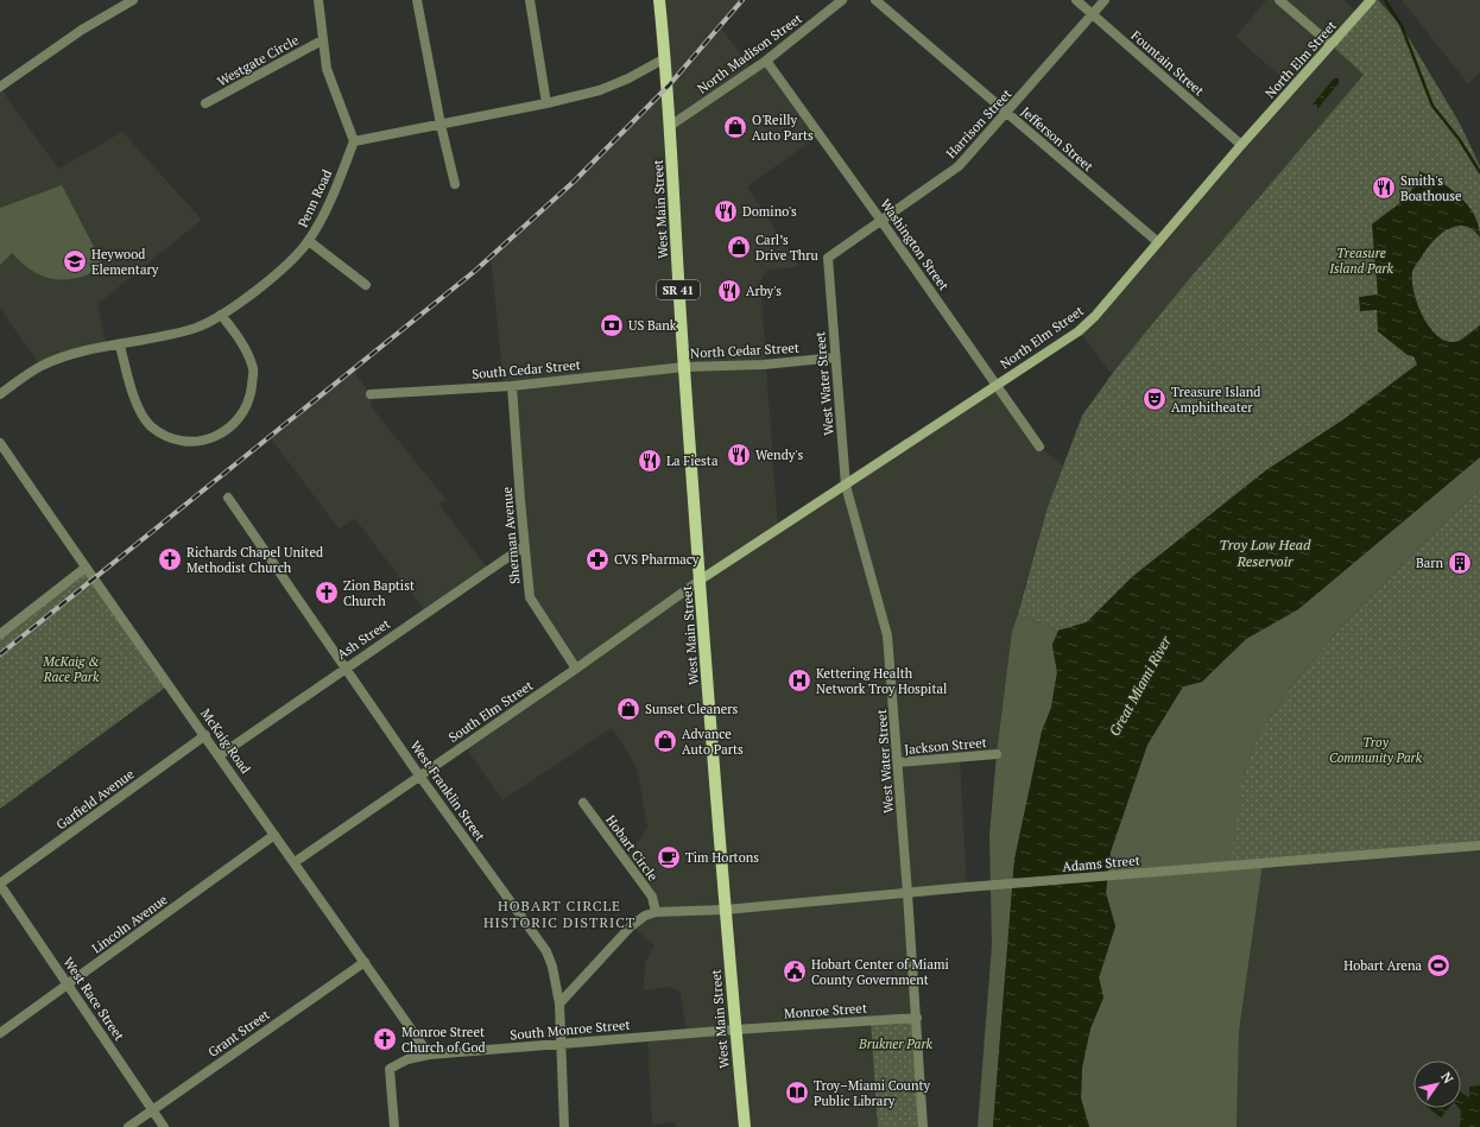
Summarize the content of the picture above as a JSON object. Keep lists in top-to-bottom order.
{
  "streets": {
    "main road": ["North Elm Street", "West Main Street", "SR 41"],
    "street": [
      "North Madison Street",
      "Westgate Circle",
      "Fountain Street",
      "Harrison Street",
      "Jefferson Street",
      "Penn Road",
      "Washington Street",
      "North Cedar Street",
      "South Cedar Street",
      "West Water Street",
      "Sherman Avenue",
      "Ash Street",
      "South Elm Street",
      "McKaig Road",
      "Jackson Street",
      "West Franklin Street",
      "Garfield Avenue",
      "Hobart Circle",
      "Adams Street",
      "Lincoln Avenue",
      "West Race Street",
      "Monroe Street",
      "South Monroe Street",
      "Grant Street"
    ]
  },
  "crossings": [
    ["North Madison Street", "West Main Street"],
    ["North Madison Street", "Washington Street"],
    ["North Elm Street", "Fountain Street"],
    ["North Elm Street", "Jefferson Street"],
    ["North Elm Street", "West Main Street"],
    ["North Elm Street", "Washington Street"],
    ["North Elm Street", "West Water Street"],
    ["North Elm Street", "South Elm Street"],
    ["Fountain Street", "Harrison Street"],
    ["Harrison Street", "Jefferson Street"],
    ["Harrison Street", "Washington Street"],
    ["Harrison Street", "West Water Street"],
    ["West Main Street", "North Cedar Street"],
    ["West Main Street", "South Cedar Street"],
    ["West Main Street", "South Elm Street"],
    ["West Main Street", "Adams Street"],
    ["West Main Street", "Monroe Street"],
    ["West Main Street", "South Monroe Street"],
    ["North Cedar Street", "South Cedar Street"],
    ["North Cedar Street", "West Water Street"],
    ["South Cedar Street", "Sherman Avenue"],
    ["West Water Street", "Jackson Street"],
    ["West Water Street", "Adams Street"],
    ["West Water Street", "Monroe Street"],
    ["Sherman Avenue", "Ash Street"],
    ["Sherman Avenue", "South Elm Street"],
    ["Ash Street", "McKaig Road"],
    ["Ash Street", "West Franklin Street"],
    ["South Elm Street", "McKaig Road"],
    ["South Elm Street", "West Franklin Street"],
    ["McKaig Road", "Garfield Avenue"],
    ["McKaig Road", "Lincoln Avenue"],
    ["McKaig Road", "South Monroe Street"],
    ["McKaig Road", "Grant Street"],
    ["West Franklin Street", "South Monroe Street"],
    ["Garfield Avenue", "West Race Street"],
    ["Hobart Circle", "Adams Street"],
    ["Lincoln Avenue", "West Race Street"],
    ["West Race Street", "Grant Street"],
    ["Monroe Street", "South Monroe Street"]
  ],
  "districts": ["HOBART CIRCLE HISTORIC DISTRICT"],
  "water": ["Troy Low Head Reservoir", "Great Miami River"],
  "parks": [
    "Treasure Island Park",
    "McKaig & Race Park",
    "Troy Community Park",
    "Brukner Park"
  ],
  "places": {
    "shop": [
      "O'Reilly Auto Parts",
      "Carl’s Drive Thru",
      "Sunset Cleaners",
      "Advance Auto Parts"
    ],
    "restaurant": [
      "Smith's Boathouse",
      "Domino's",
      "Arby's",
      "Wendy's",
      "La Fiesta"
    ],
    "school or university": ["Heywood Elementary"],
    "bank": ["US Bank"],
    "theatre": ["Treasure Island Amphitheater"],
    "church": ["Richards Chapel United Methodist Church", "Zion Baptist Church", "Monroe Street Church of God"],
    "pharmacy": ["CVS Pharmacy"],
    "building": ["Barn"],
    "hospital": ["Kettering Health Network Troy Hospital"],
    "cafe": ["Tim Hortons"],
    "sports": ["Hobart Arena"],
    "public building": ["Hobart Center of Miami County Government"],
    "library": ["Troy–Miami County Public Library"]
  },
  "north": "top right"
}
